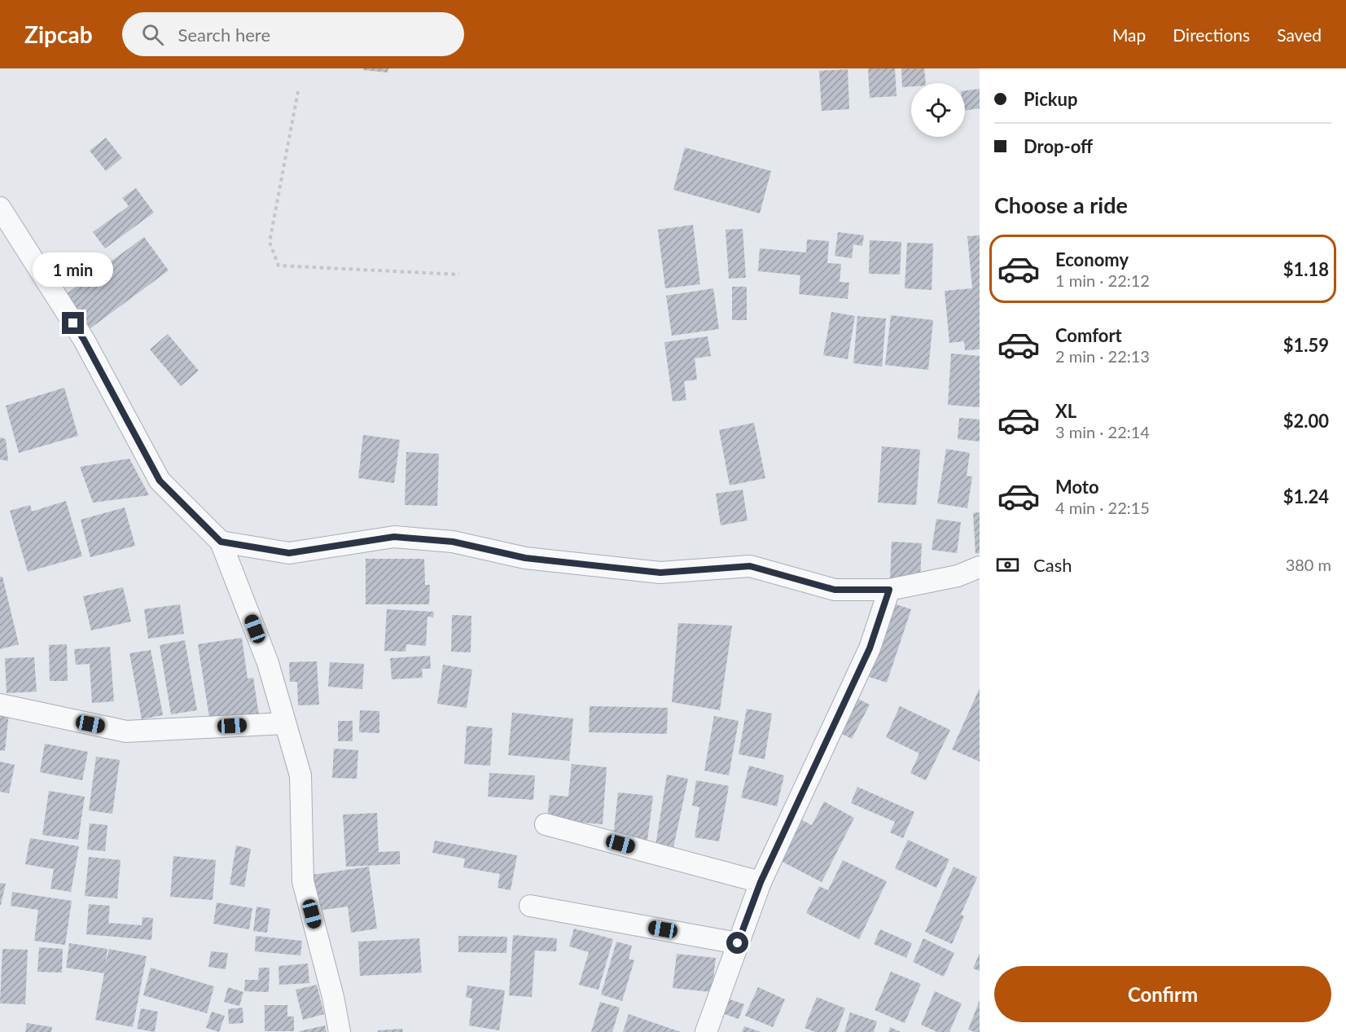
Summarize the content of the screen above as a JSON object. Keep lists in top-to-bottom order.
{
  "page": {
    "header": "Zipcab",
    "search": "Search here",
    "nav": ["Map", "Directions", "Saved"],
    "banner": ["Pickup", "Drop-off"],
    "heading": "Choose a ride",
    "list": [
      {
        "name": "Economy",
        "note": "1 min · 22:12",
        "value": "$1.18"
      },
      {
        "name": "Comfort",
        "note": "2 min · 22:13",
        "value": "$1.59"
      },
      {
        "name": "XL",
        "note": "3 min · 22:14",
        "value": "$2.00"
      },
      {
        "name": "Moto",
        "note": "4 min · 22:15",
        "value": "$1.24"
      }
    ],
    "bubble": "1 min",
    "pay": ["Cash", "380 m"],
    "buttons": "Confirm"
  }
}
